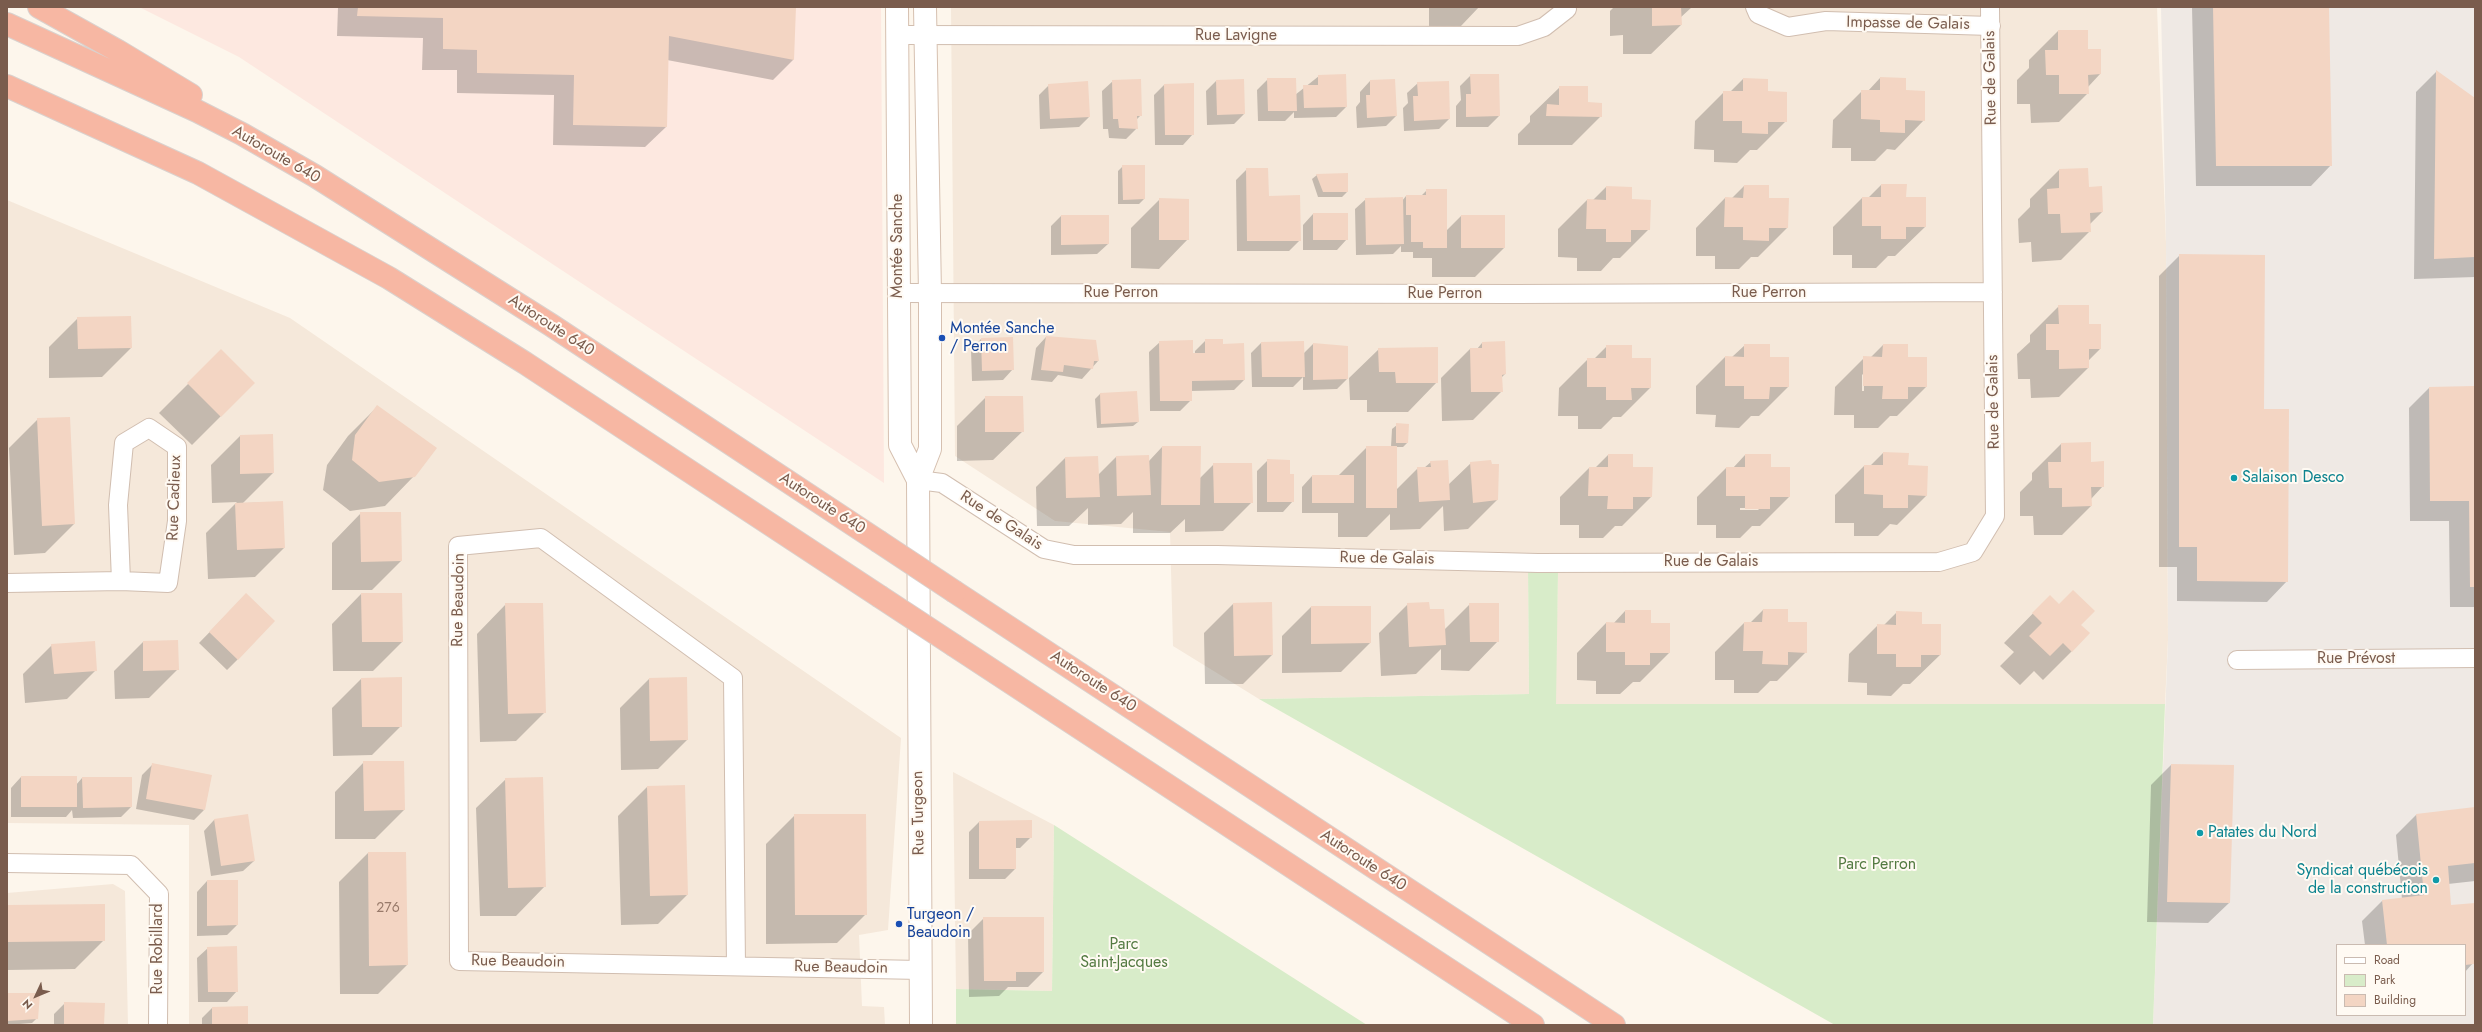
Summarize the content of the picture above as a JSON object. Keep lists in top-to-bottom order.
{
  "streets": {
    "highway": ["Autoroute 640"],
    "street": [
      "Impasse de Galais",
      "Rue Lavigne",
      "Rue de Galais",
      "Montée Sanche",
      "Rue Perron",
      "Rue Cadieux",
      "Rue Beaudoin",
      "Rue Prévost",
      "Rue Turgeon",
      "Rue Robillard"
    ]
  },
  "crossings": [
    ["Impasse de Galais", "Rue de Galais"],
    ["Rue Lavigne", "Montée Sanche"],
    ["Rue de Galais", "Montée Sanche"],
    ["Rue de Galais", "Rue Perron"],
    ["Montée Sanche", "Rue Perron"],
    ["Montée Sanche", "Rue Turgeon"],
    ["Rue Beaudoin", "Rue Turgeon"]
  ],
  "parks": ["Parc Perron", "Parc Saint-Jacques"],
  "places": [
    "Montée Sanche / Perron",
    "Salaison Desco",
    "Patates du Nord",
    "Syndicat québécois de la construction",
    "Turgeon / Beaudoin"
  ],
  "house_numbers": ["276"],
  "legend": ["Road", "Park", "Building"],
  "north": "bottom left"
}
